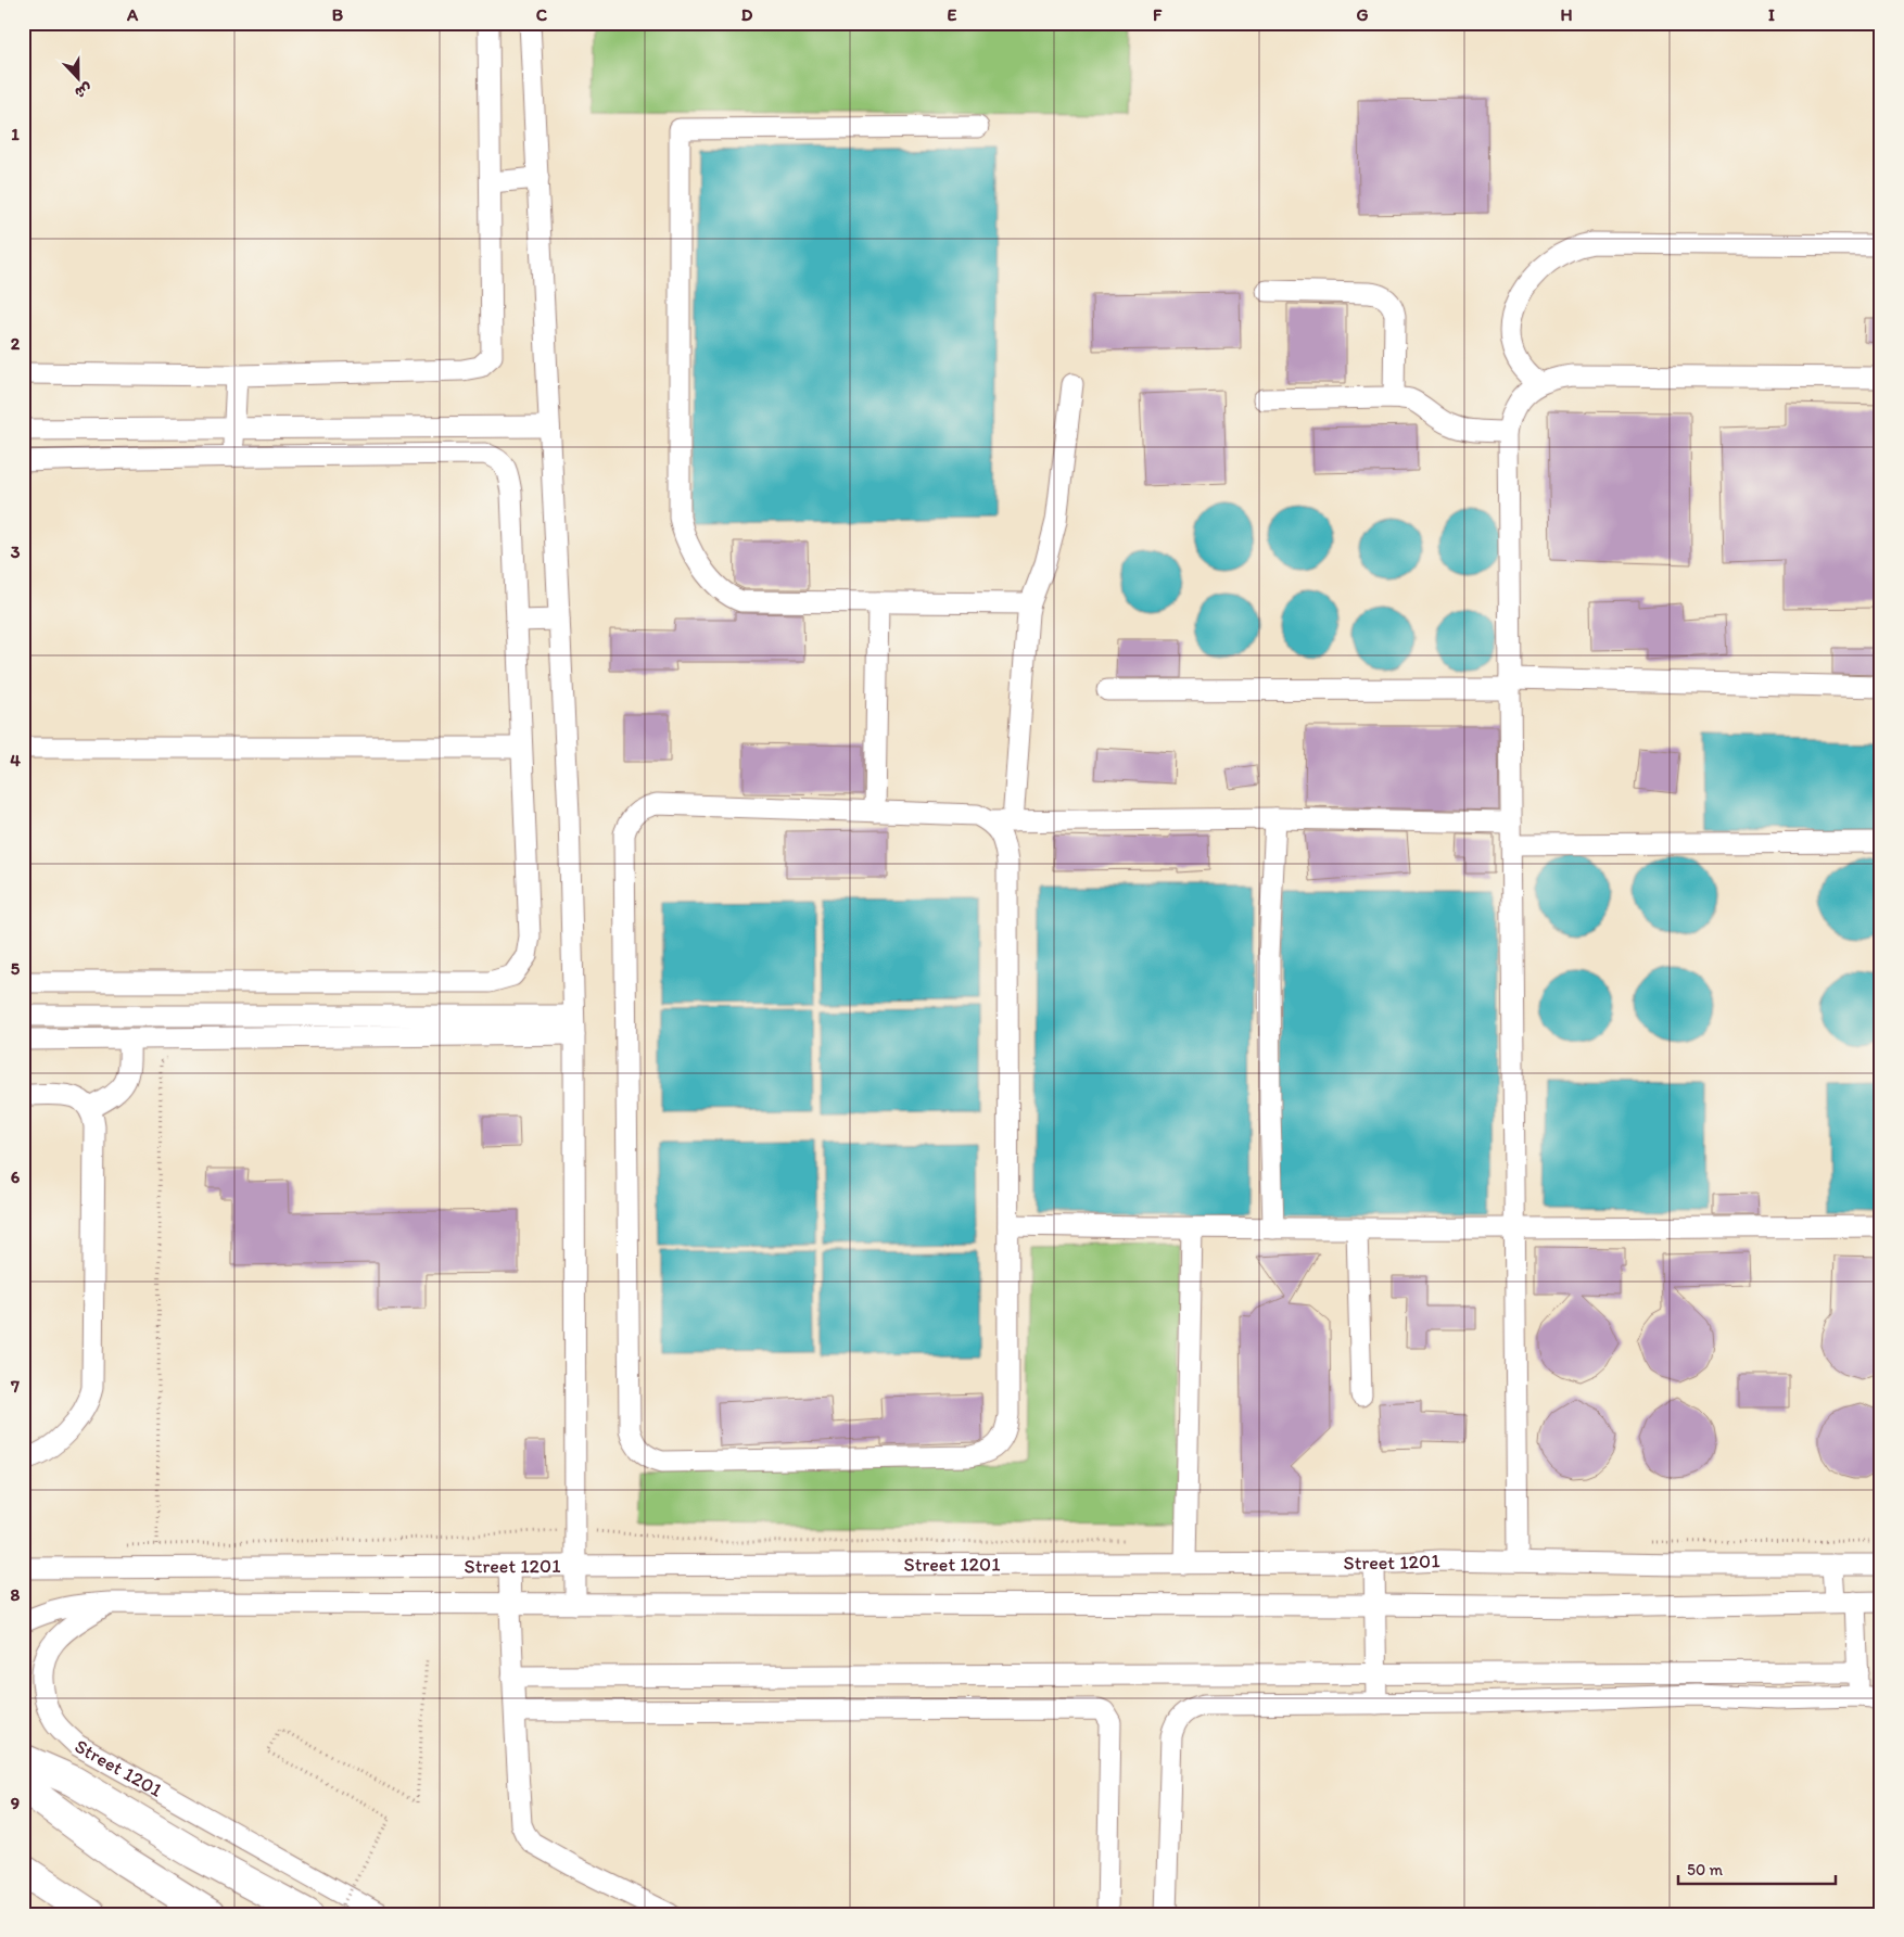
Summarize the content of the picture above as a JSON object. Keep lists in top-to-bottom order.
{
  "streets": {
    "street": ["Street 1201"]
  },
  "scale_bar": "50 m",
  "north": "bottom",
  "grid": {
    "columns": [
      "A",
      "B",
      "C",
      "D",
      "E",
      "F",
      "G",
      "H",
      "I"
    ],
    "rows": [
      "1",
      "2",
      "3",
      "4",
      "5",
      "6",
      "7",
      "8",
      "9"
    ]
  }
}
